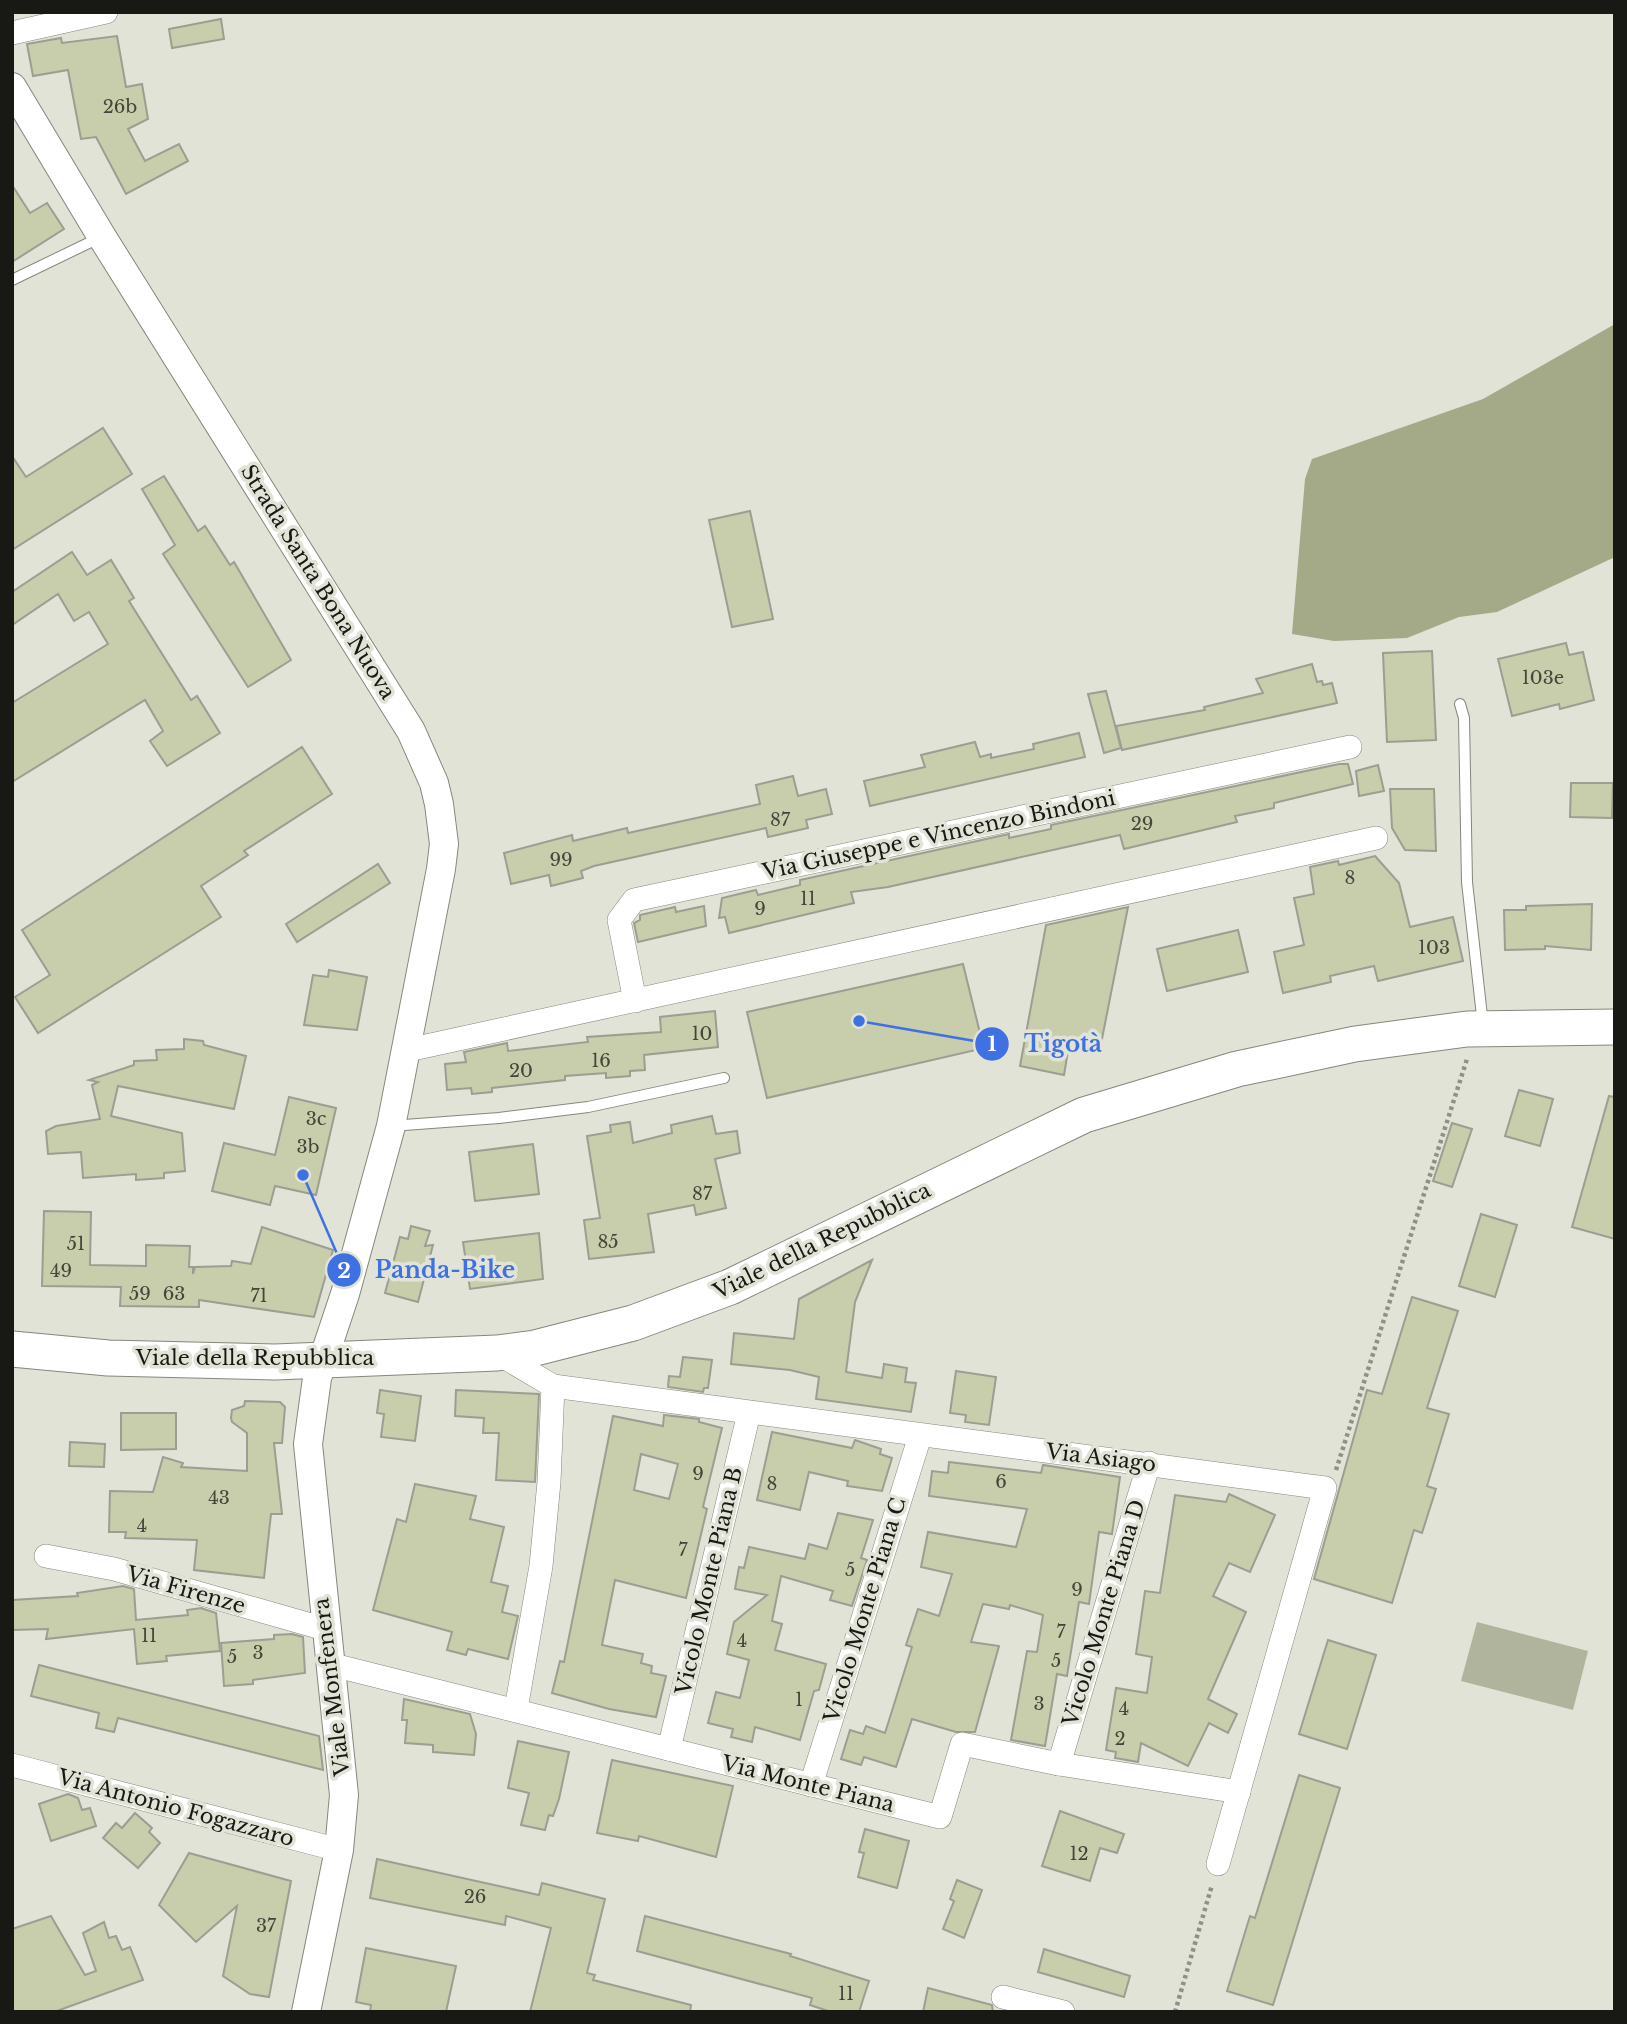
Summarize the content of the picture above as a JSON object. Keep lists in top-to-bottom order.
{
  "streets": {
    "main road": ["Viale della Repubblica"],
    "street": [
      "Strada Santa Bona Nuova",
      "Via Giuseppe e Vincenzo Bindoni",
      "Via Asiago",
      "Vicolo Monte Piana B",
      "Via Firenze",
      "Vicolo Monte Piana C",
      "Vicolo Monte Piana D",
      "Viale Monfenera",
      "Via Monte Piana",
      "Via Antonio Fogazzaro"
    ]
  },
  "crossings": [
    ["Strada Santa Bona Nuova", "Viale della Repubblica"],
    ["Strada Santa Bona Nuova", "Viale Monfenera"],
    ["Viale della Repubblica", "Via Asiago"],
    ["Viale della Repubblica", "Viale Monfenera"],
    ["Via Asiago", "Vicolo Monte Piana B"],
    ["Via Asiago", "Vicolo Monte Piana C"],
    ["Via Asiago", "Vicolo Monte Piana D"],
    ["Vicolo Monte Piana B", "Via Monte Piana"],
    ["Via Firenze", "Viale Monfenera"],
    ["Vicolo Monte Piana C", "Via Monte Piana"],
    ["Vicolo Monte Piana D", "Via Monte Piana"],
    ["Viale Monfenera", "Via Monte Piana"],
    ["Viale Monfenera", "Via Antonio Fogazzaro"]
  ],
  "places": ["Tigotà", "Panda-Bike"],
  "house_numbers": [
    "26b",
    "103e",
    "87",
    "29",
    "99",
    "8",
    "11",
    "9",
    "103",
    "10",
    "16",
    "20",
    "3c",
    "3b",
    "87",
    "85",
    "51",
    "49",
    "59",
    "63",
    "71",
    "9",
    "6",
    "8",
    "43",
    "4",
    "7",
    "5",
    "9",
    "7",
    "11",
    "4",
    "3",
    "5",
    "5",
    "1",
    "3",
    "4",
    "2",
    "12",
    "26",
    "37",
    "11"
  ]
}
